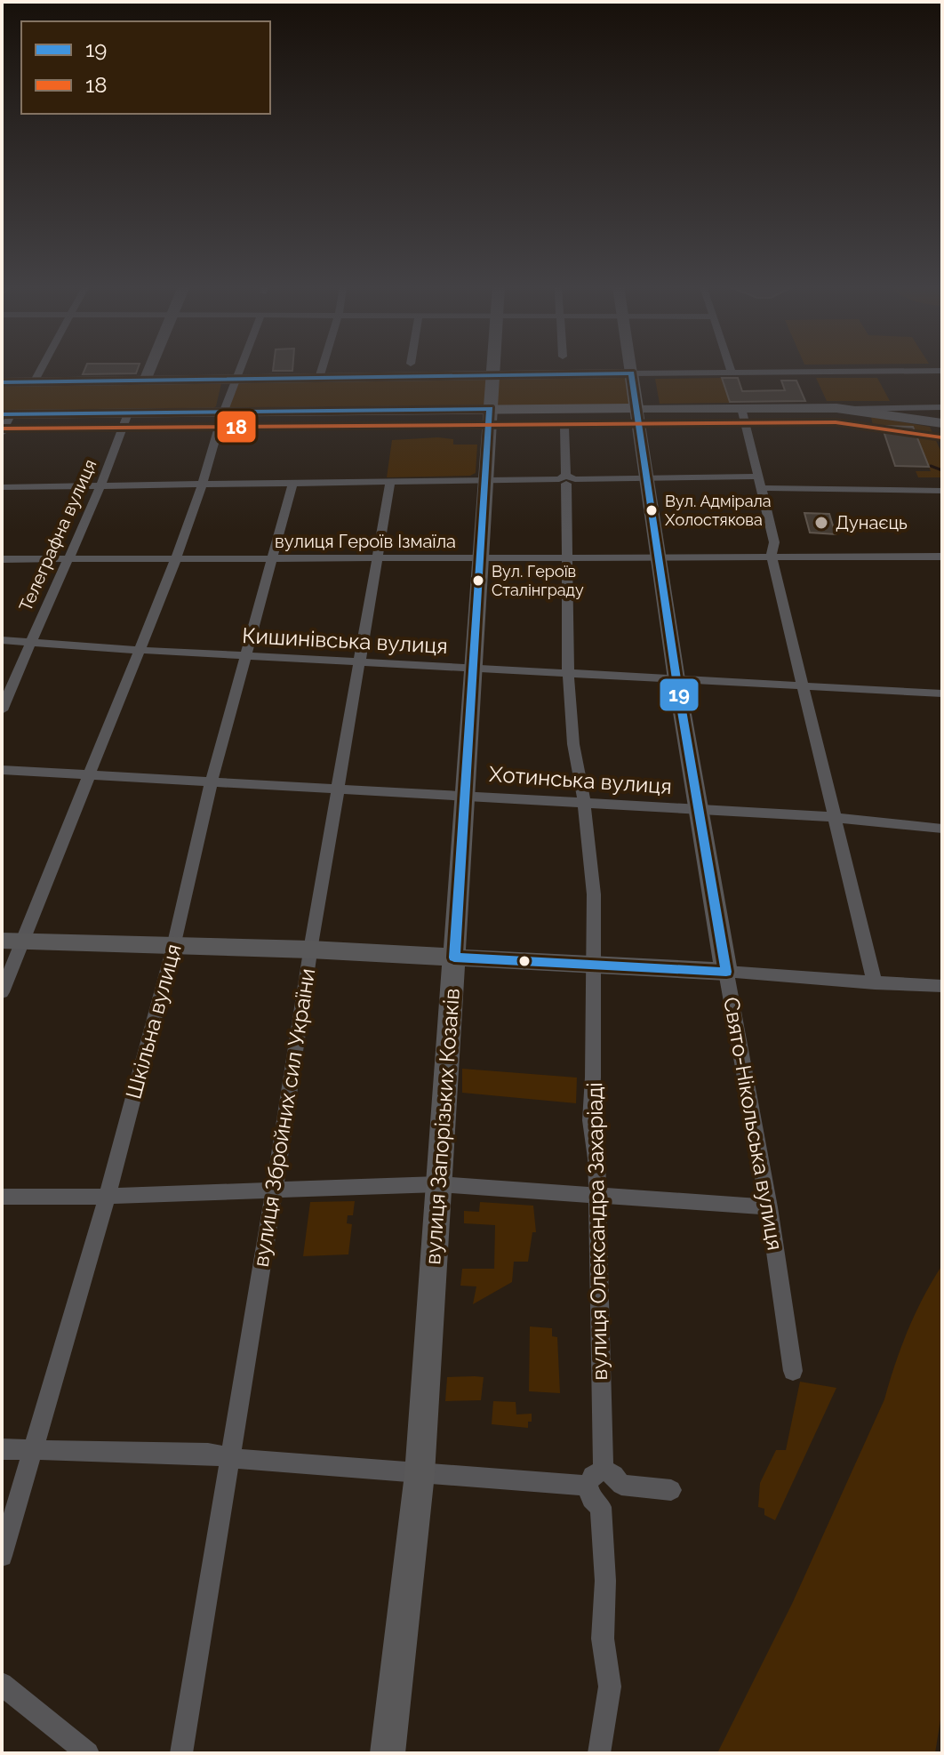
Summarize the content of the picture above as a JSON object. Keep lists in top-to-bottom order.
{
  "streets": {
    "main road": ["Свято-Нікольська вулиця", "вулиця Запорізьких Козаків"],
    "street": [
      "Телеграфна вулиця",
      "вулиця Героїв Ізмаїла",
      "Кишинівська вулиця",
      "Хотинська вулиця",
      "Шкільна вулиця",
      "вулиця Збройних сил України",
      "вулиця Олександра Захаріаді"
    ]
  },
  "crossings": [
    ["Телеграфна вулиця", "вулиця Героїв Ізмаїла"],
    ["Телеграфна вулиця", "Кишинівська вулиця"],
    ["вулиця Героїв Ізмаїла", "Шкільна вулиця"],
    ["вулиця Героїв Ізмаїла", "вулиця Збройних сил України"],
    ["вулиця Героїв Ізмаїла", "Свято-Нікольська вулиця"],
    ["вулиця Героїв Ізмаїла", "вулиця Запорізьких Козаків"],
    ["вулиця Героїв Ізмаїла", "вулиця Олександра Захаріаді"],
    ["Кишинівська вулиця", "Шкільна вулиця"],
    ["Кишинівська вулиця", "вулиця Збройних сил України"],
    ["Кишинівська вулиця", "Свято-Нікольська вулиця"],
    ["Кишинівська вулиця", "вулиця Запорізьких Козаків"],
    ["Кишинівська вулиця", "вулиця Олександра Захаріаді"],
    ["Хотинська вулиця", "Шкільна вулиця"],
    ["Хотинська вулиця", "вулиця Збройних сил України"],
    ["Хотинська вулиця", "Свято-Нікольська вулиця"],
    ["Хотинська вулиця", "вулиця Запорізьких Козаків"],
    ["Хотинська вулиця", "вулиця Олександра Захаріаді"]
  ],
  "places": ["Вул. Адмірала Холостякова", "Дунаєць", "Вул. Героїв Сталінграду"],
  "lines": ["transit line 19", "transit line 18"],
  "legend": ["19", "18"]
}
